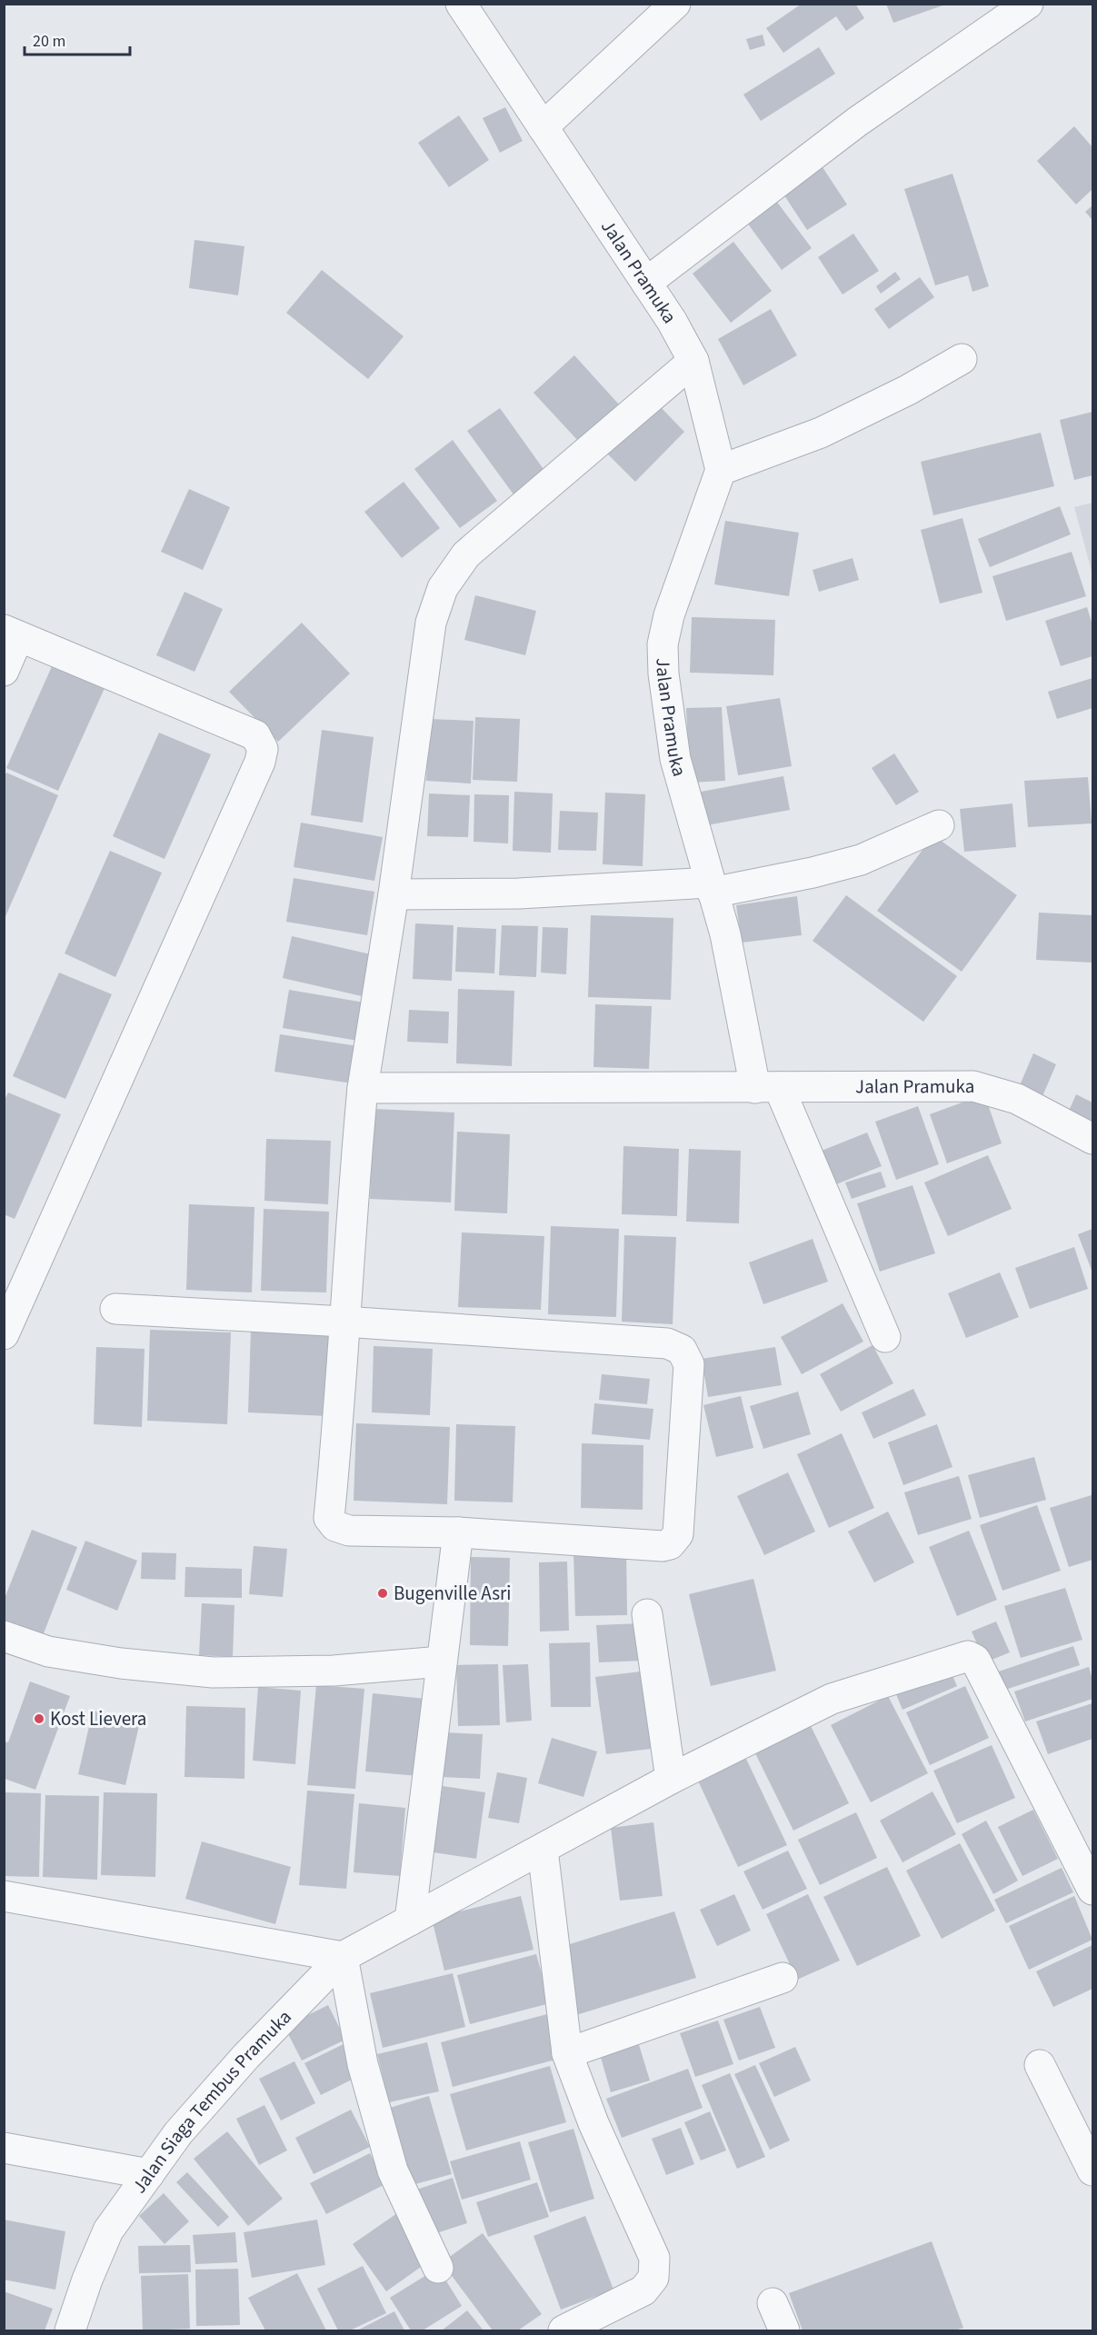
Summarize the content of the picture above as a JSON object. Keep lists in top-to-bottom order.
{
  "streets": {
    "street": ["Jalan Pramuka", "Jalan Siaga Tembus Pramuka"]
  },
  "places": ["Bugenville Asri", "Kost Lievera"],
  "scale_bar": "20 m"
}
